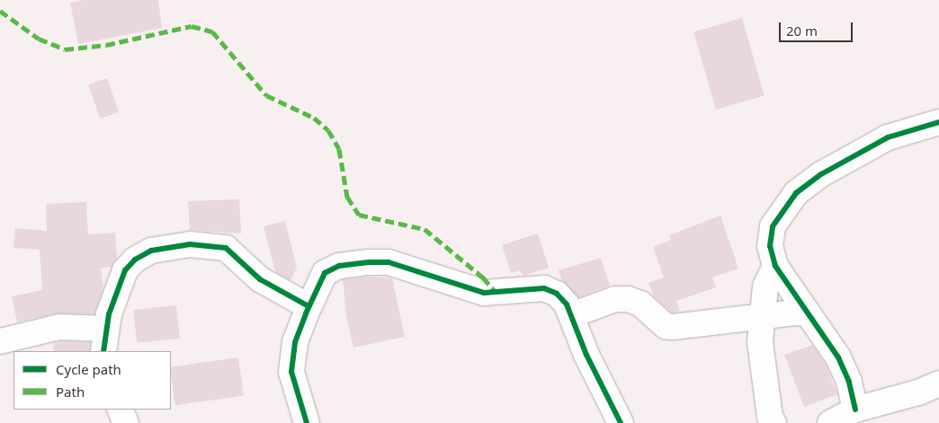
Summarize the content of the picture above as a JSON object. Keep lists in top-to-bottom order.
{
  "legend": ["Cycle path", "Path"],
  "scale_bar": "20 m"
}
